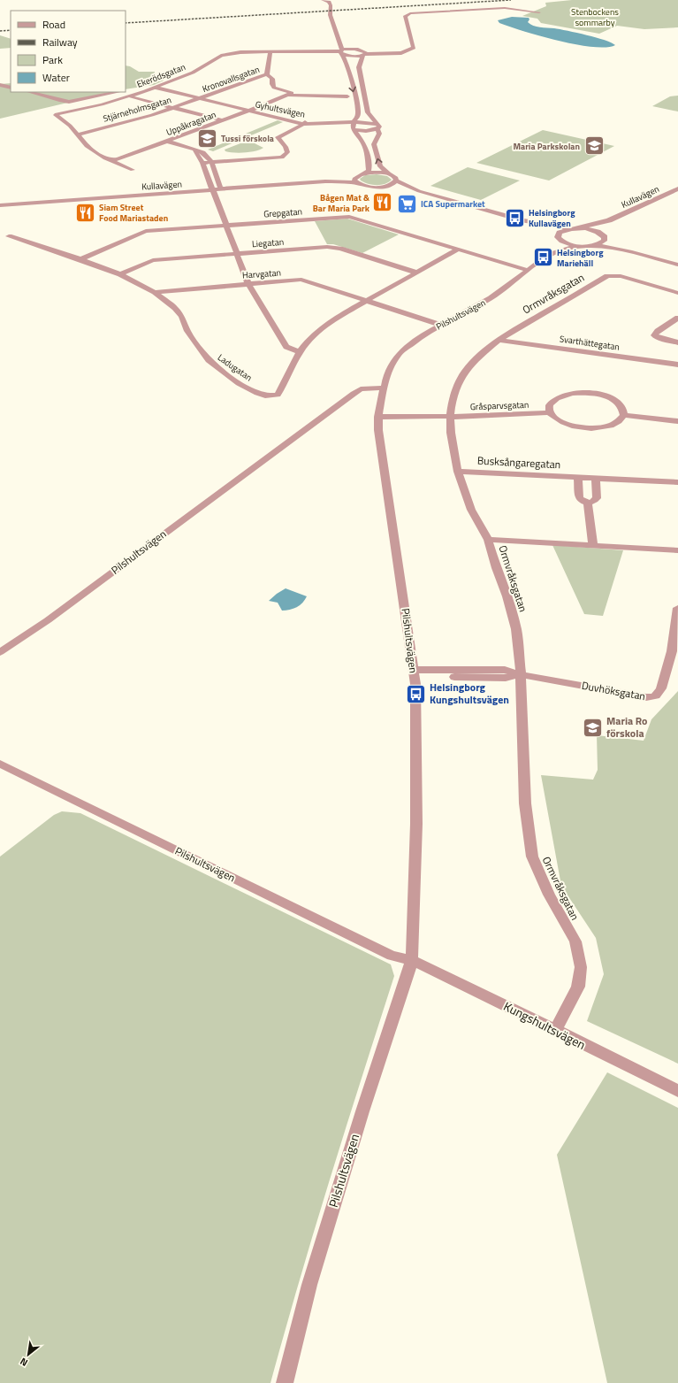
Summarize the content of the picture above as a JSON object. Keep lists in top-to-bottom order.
{
  "streets": {
    "street": [
      "Ekerödsgatan",
      "Kronovallsgatan",
      "Stjärneholmsgatan",
      "Gyhultsvägen",
      "Uppåkragatan",
      "Kullavägen",
      "Grepgatan",
      "Liegatan",
      "Harvgatan",
      "Ormvråksgatan",
      "Pilshultsvägen",
      "Svarthättegatan",
      "Ladugatan",
      "Gråsparvsgatan",
      "Busksångaregatan",
      "Duvhöksgatan",
      "Kungshultsvägen"
    ]
  },
  "crossings": [
    ["Ekerödsgatan", "Kronovallsgatan"],
    ["Ekerödsgatan", "Stjärneholmsgatan"],
    ["Ekerödsgatan", "Gyhultsvägen"],
    ["Kronovallsgatan", "Stjärneholmsgatan"],
    ["Kronovallsgatan", "Gyhultsvägen"],
    ["Stjärneholmsgatan", "Gyhultsvägen"],
    ["Gyhultsvägen", "Uppåkragatan"],
    ["Uppåkragatan", "Kullavägen"],
    ["Kullavägen", "Pilshultsvägen"],
    ["Grepgatan", "Pilshultsvägen"],
    ["Grepgatan", "Ladugatan"],
    ["Liegatan", "Ladugatan"],
    ["Harvgatan", "Pilshultsvägen"],
    ["Harvgatan", "Ladugatan"],
    ["Ormvråksgatan", "Svarthättegatan"],
    ["Ormvråksgatan", "Gråsparvsgatan"],
    ["Ormvråksgatan", "Busksångaregatan"],
    ["Ormvråksgatan", "Duvhöksgatan"],
    ["Ormvråksgatan", "Kungshultsvägen"],
    ["Pilshultsvägen", "Gråsparvsgatan"],
    ["Pilshultsvägen", "Duvhöksgatan"],
    ["Pilshultsvägen", "Kungshultsvägen"]
  ],
  "parks": ["Stenbockens sommarby"],
  "places": {
    "school or university": ["Tussi förskola", "Maria Parkskolan", "Maria Ro förskola"],
    "restaurant": ["Bågen Mat & Bar Maria Park", "Siam Street Food Mariastaden"],
    "supermarket": ["ICA Supermarket"],
    "bus stop": ["Helsingborg Kullavägen", "Helsingborg Mariehäll", "Helsingborg Kungshultsvägen"]
  },
  "legend": [
    "Road",
    "Railway",
    "Park",
    "Water"
  ],
  "north": "bottom left"
}
